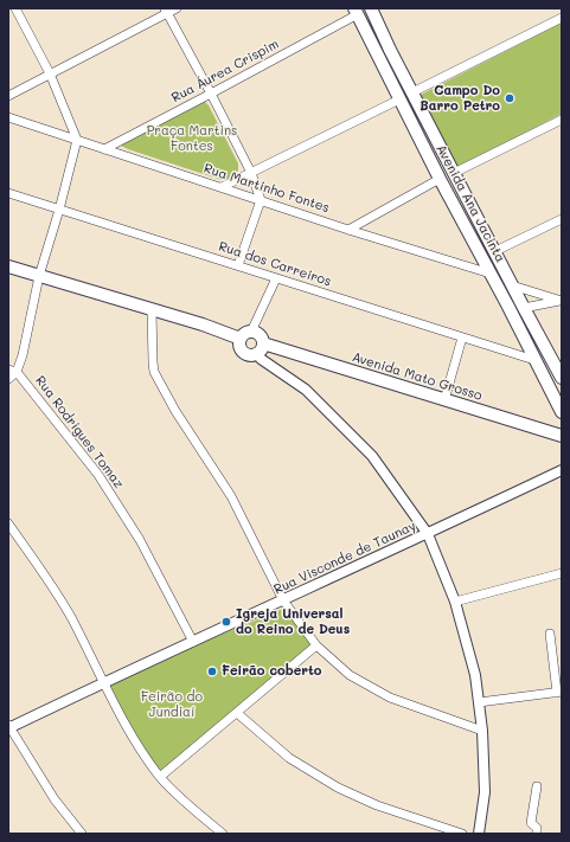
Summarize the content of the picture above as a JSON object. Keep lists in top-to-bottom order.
{
  "streets": {
    "main road": ["Avenida Ana Jacinta", "Avenida Mato Grosso"],
    "street": [
      "Rua Áurea Crispim",
      "Rua Martinho Fontes",
      "Rua dos Carreiros",
      "Rua Rodrigues Tomaz",
      "Rua Visconde de Taunay"
    ]
  },
  "crossings": [
    ["Rua Áurea Crispim", "Rua Martinho Fontes"],
    ["Rua Áurea Crispim", "Avenida Ana Jacinta"],
    ["Rua Martinho Fontes", "Avenida Ana Jacinta"],
    ["Avenida Ana Jacinta", "Rua dos Carreiros"],
    ["Rua Rodrigues Tomaz", "Rua Visconde de Taunay"]
  ],
  "parks": ["Praça Martins Fontes", "Feirão do Jundiaí"],
  "places": ["Campo Do Barro Petro", "Igreja Universal do Reino de Deus", "Feirão coberto"]
}
